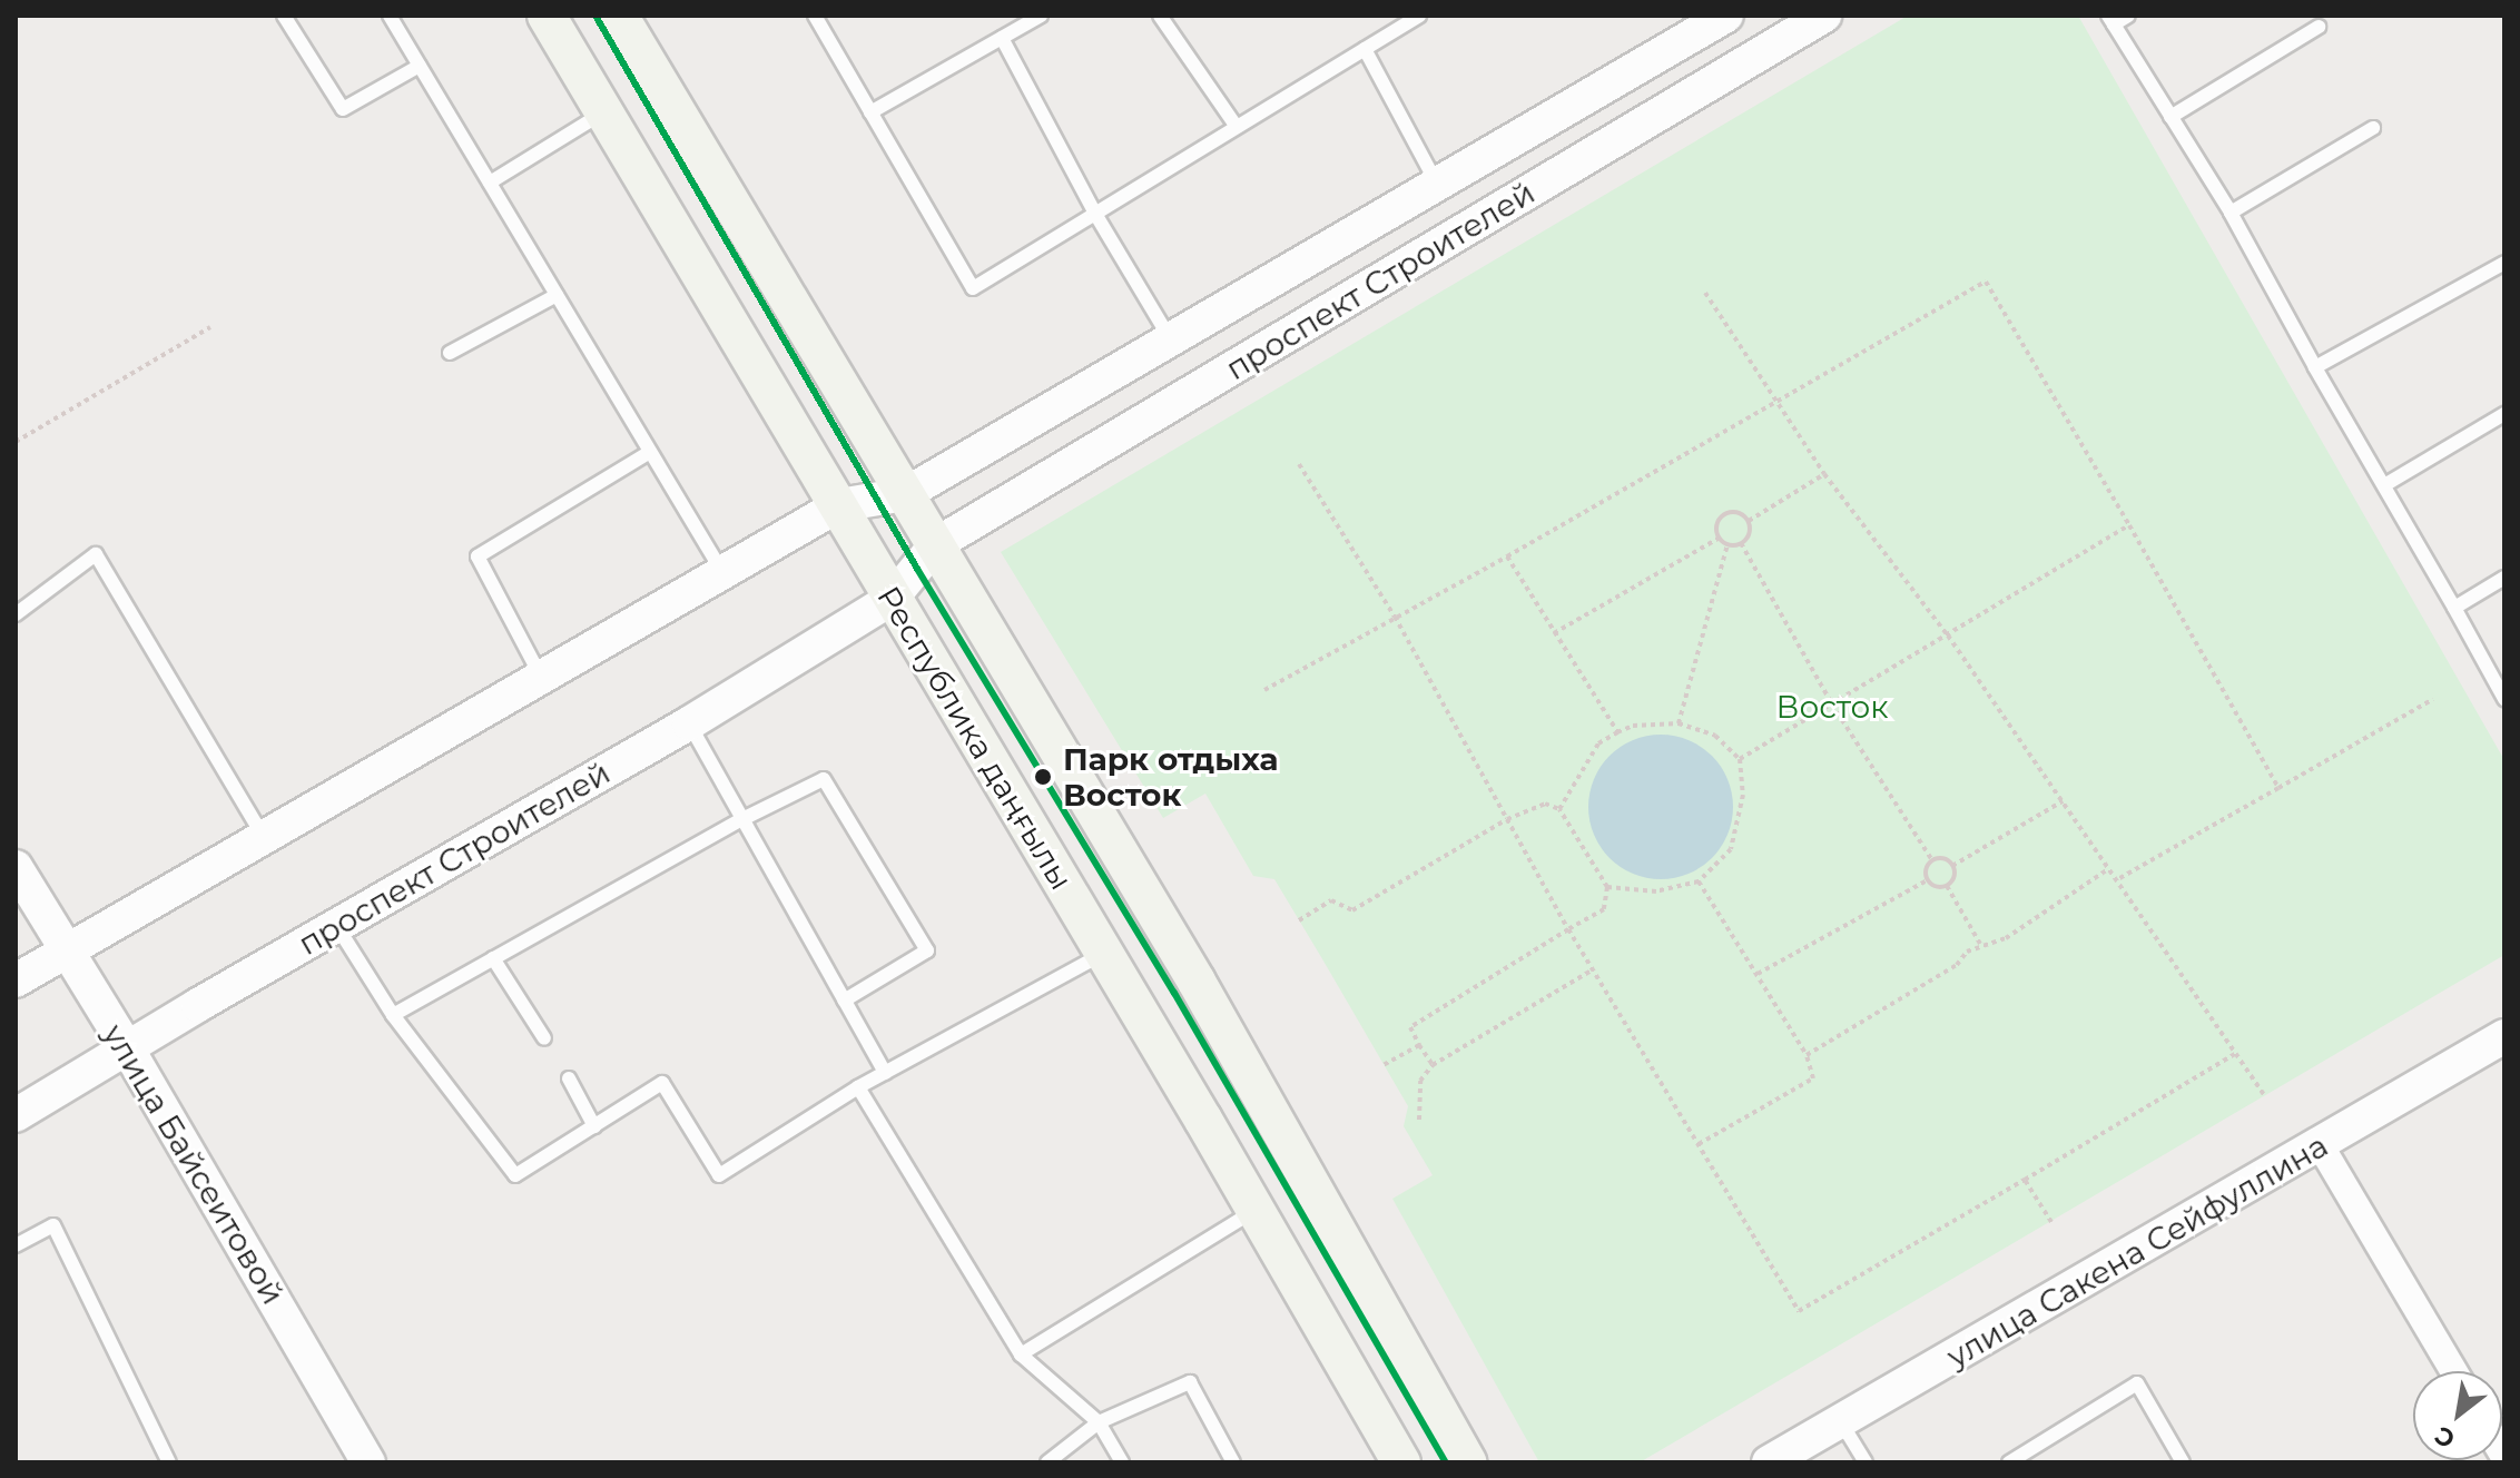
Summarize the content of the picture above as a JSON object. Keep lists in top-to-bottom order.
{
  "streets": {
    "main road": ["Республика даңғылы"],
    "street": ["проспект Строителей", "улица Байсеитовой", "улица Сакена Сейфуллина"]
  },
  "crossings": [
    ["проспект Строителей", "Республика даңғылы"],
    ["проспект Строителей", "улица Байсеитовой"]
  ],
  "parks": ["Восток"],
  "places": ["Парк отдыха Восток"],
  "north": "bottom left"
}
